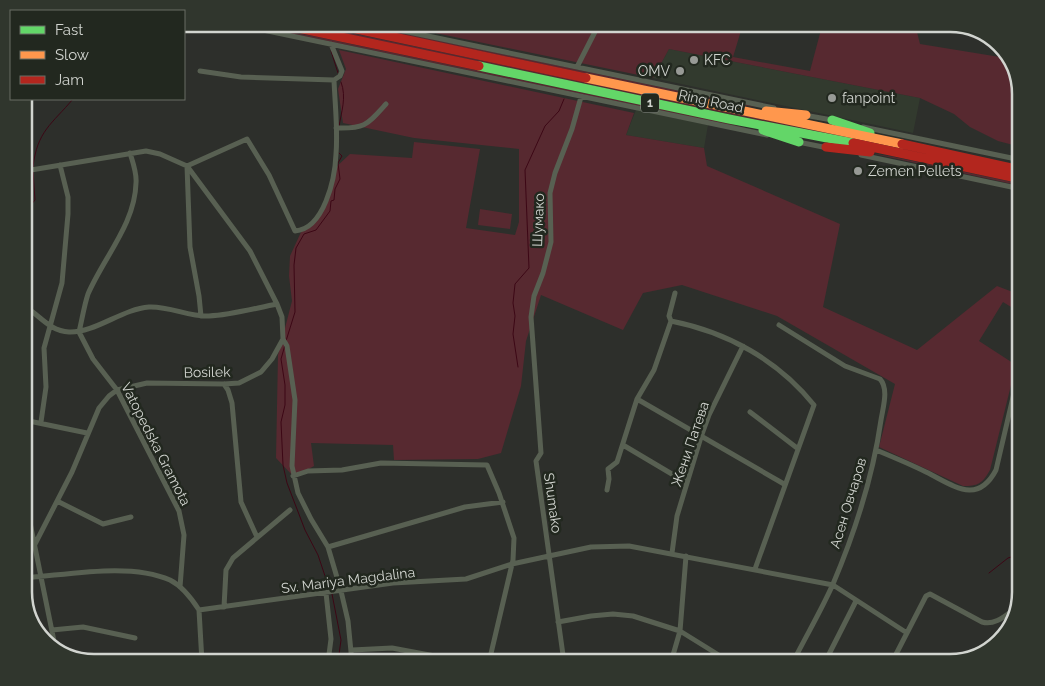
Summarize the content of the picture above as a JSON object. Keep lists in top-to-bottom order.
{
  "streets": {
    "highway": ["Ring Road", "1"],
    "street": [
      "Bosilek",
      "Vatopedska Gramota",
      "Жени Патева",
      "Shumako",
      "Асен Овчаров",
      "Sv. Mariya Magdalina"
    ]
  },
  "crossings": [
    ["Bosilek", "Vatopedska Gramota"],
    ["Жени Патева", "Sv. Mariya Magdalina"],
    ["Shumako", "Sv. Mariya Magdalina"],
    ["Асен Овчаров", "Sv. Mariya Magdalina"]
  ],
  "places": [
    "KFC",
    "OMV",
    "fanpoint",
    "Zemen Pellets"
  ],
  "legend": ["Fast", "Slow", "Jam"]
}
